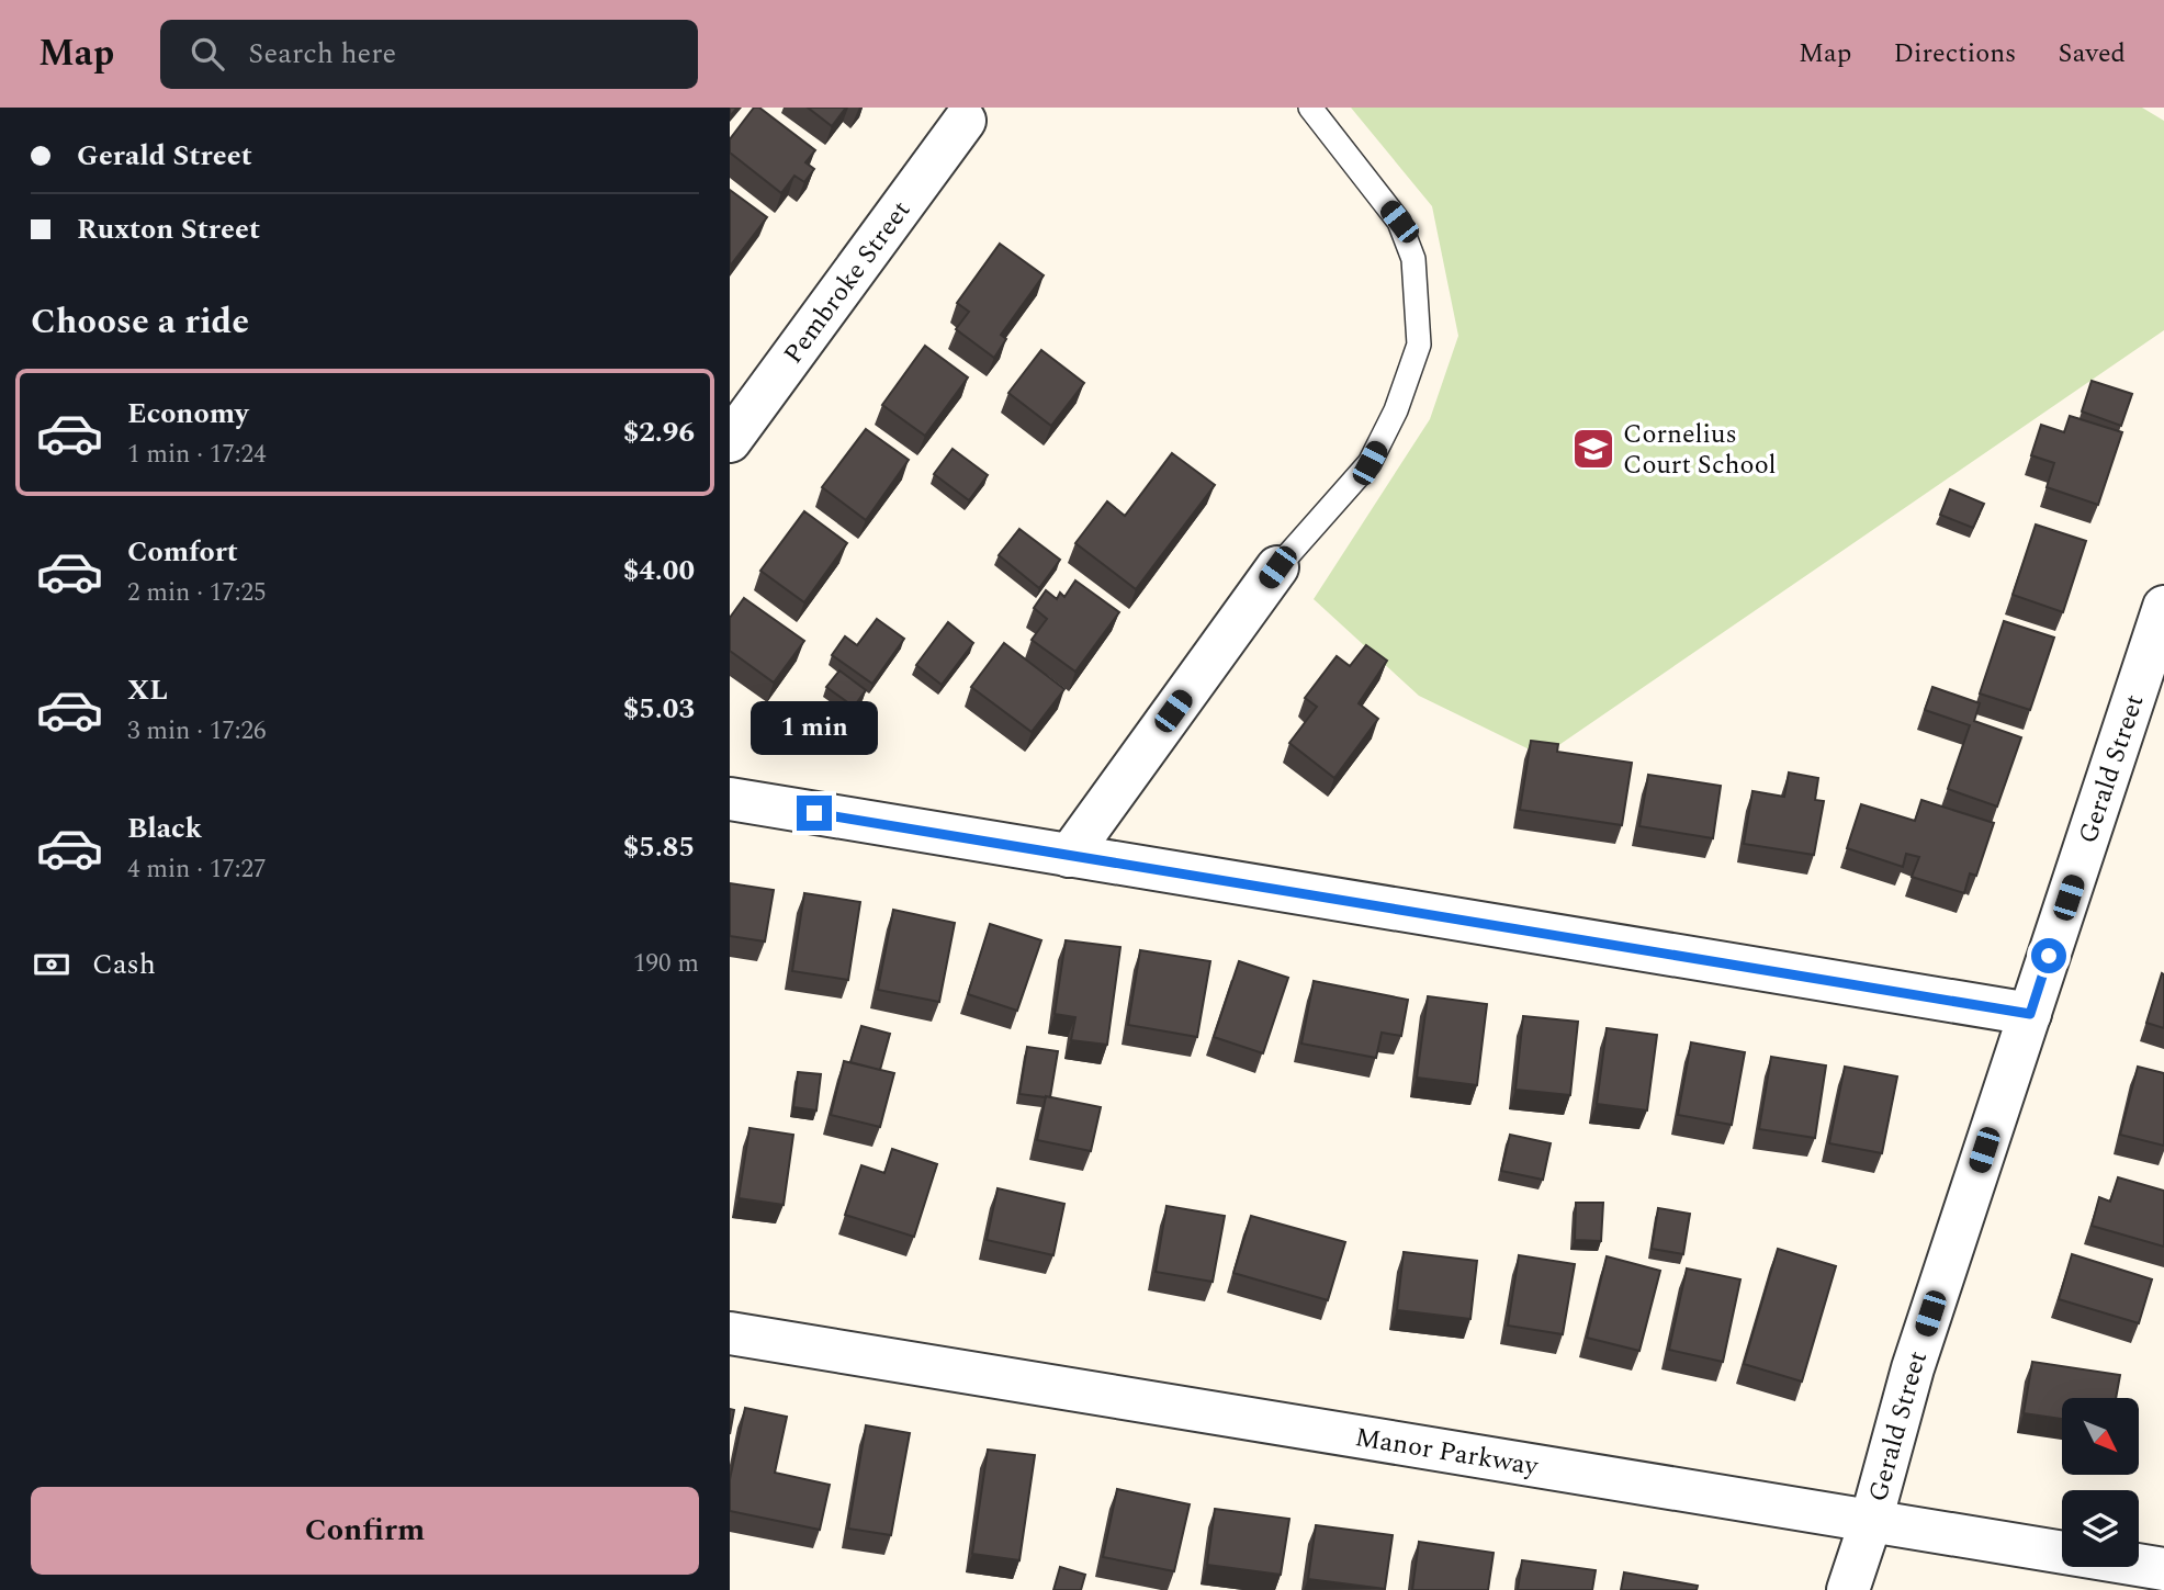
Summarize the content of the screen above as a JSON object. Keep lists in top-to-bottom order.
{
  "streets": {
    "street": ["Pembroke Street", "Gerald Street", "Manor Parkway"]
  },
  "crossings": [
    ["Gerald Street", "Manor Parkway"]
  ],
  "places": {
    "school or university": ["Cornelius Court School"]
  },
  "north": "bottom right",
  "page": {
    "header": "Map",
    "search": "Search here",
    "nav": ["Map", "Directions", "Saved"],
    "banner": ["Gerald Street", "Ruxton Street"],
    "heading": "Choose a ride",
    "list": [
      {
        "name": "Economy",
        "note": "1 min · 17:24",
        "value": "$2.96"
      },
      {
        "name": "Comfort",
        "note": "2 min · 17:25",
        "value": "$4.00"
      },
      {
        "name": "XL",
        "note": "3 min · 17:26",
        "value": "$5.03"
      },
      {
        "name": "Black",
        "note": "4 min · 17:27",
        "value": "$5.85"
      }
    ],
    "bubble": "1 min",
    "pay": ["Cash", "190 m"],
    "buttons": "Confirm"
  }
}
